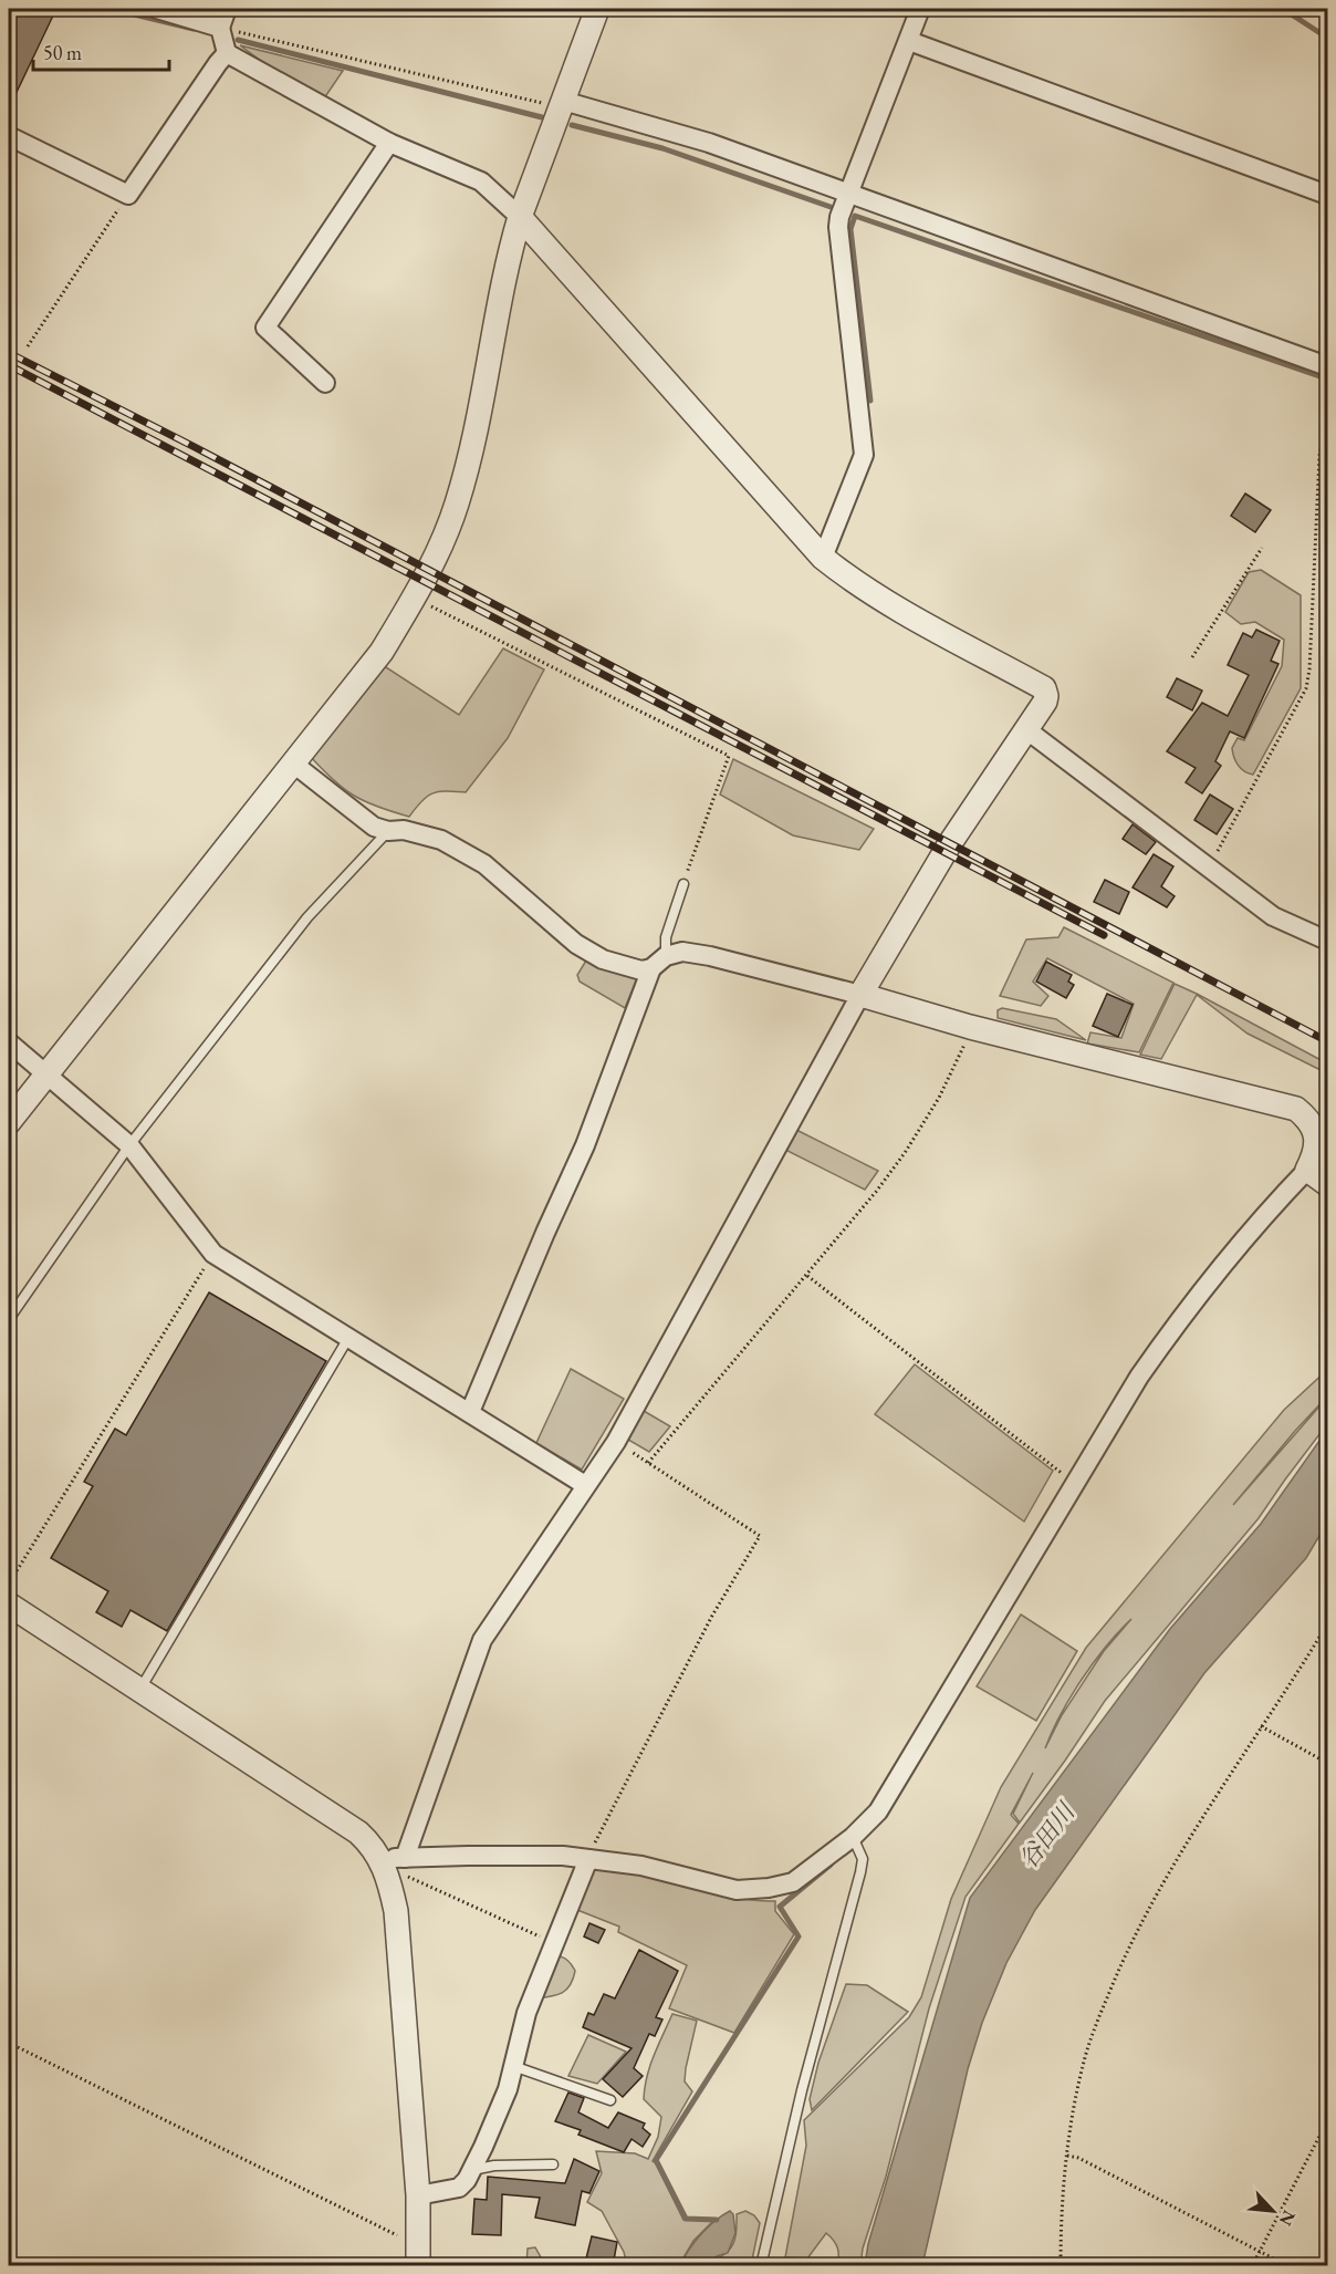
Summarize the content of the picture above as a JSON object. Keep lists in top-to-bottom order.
{
  "water": ["谷田川"],
  "scale_bar": "50 m",
  "north": "bottom right"
}
